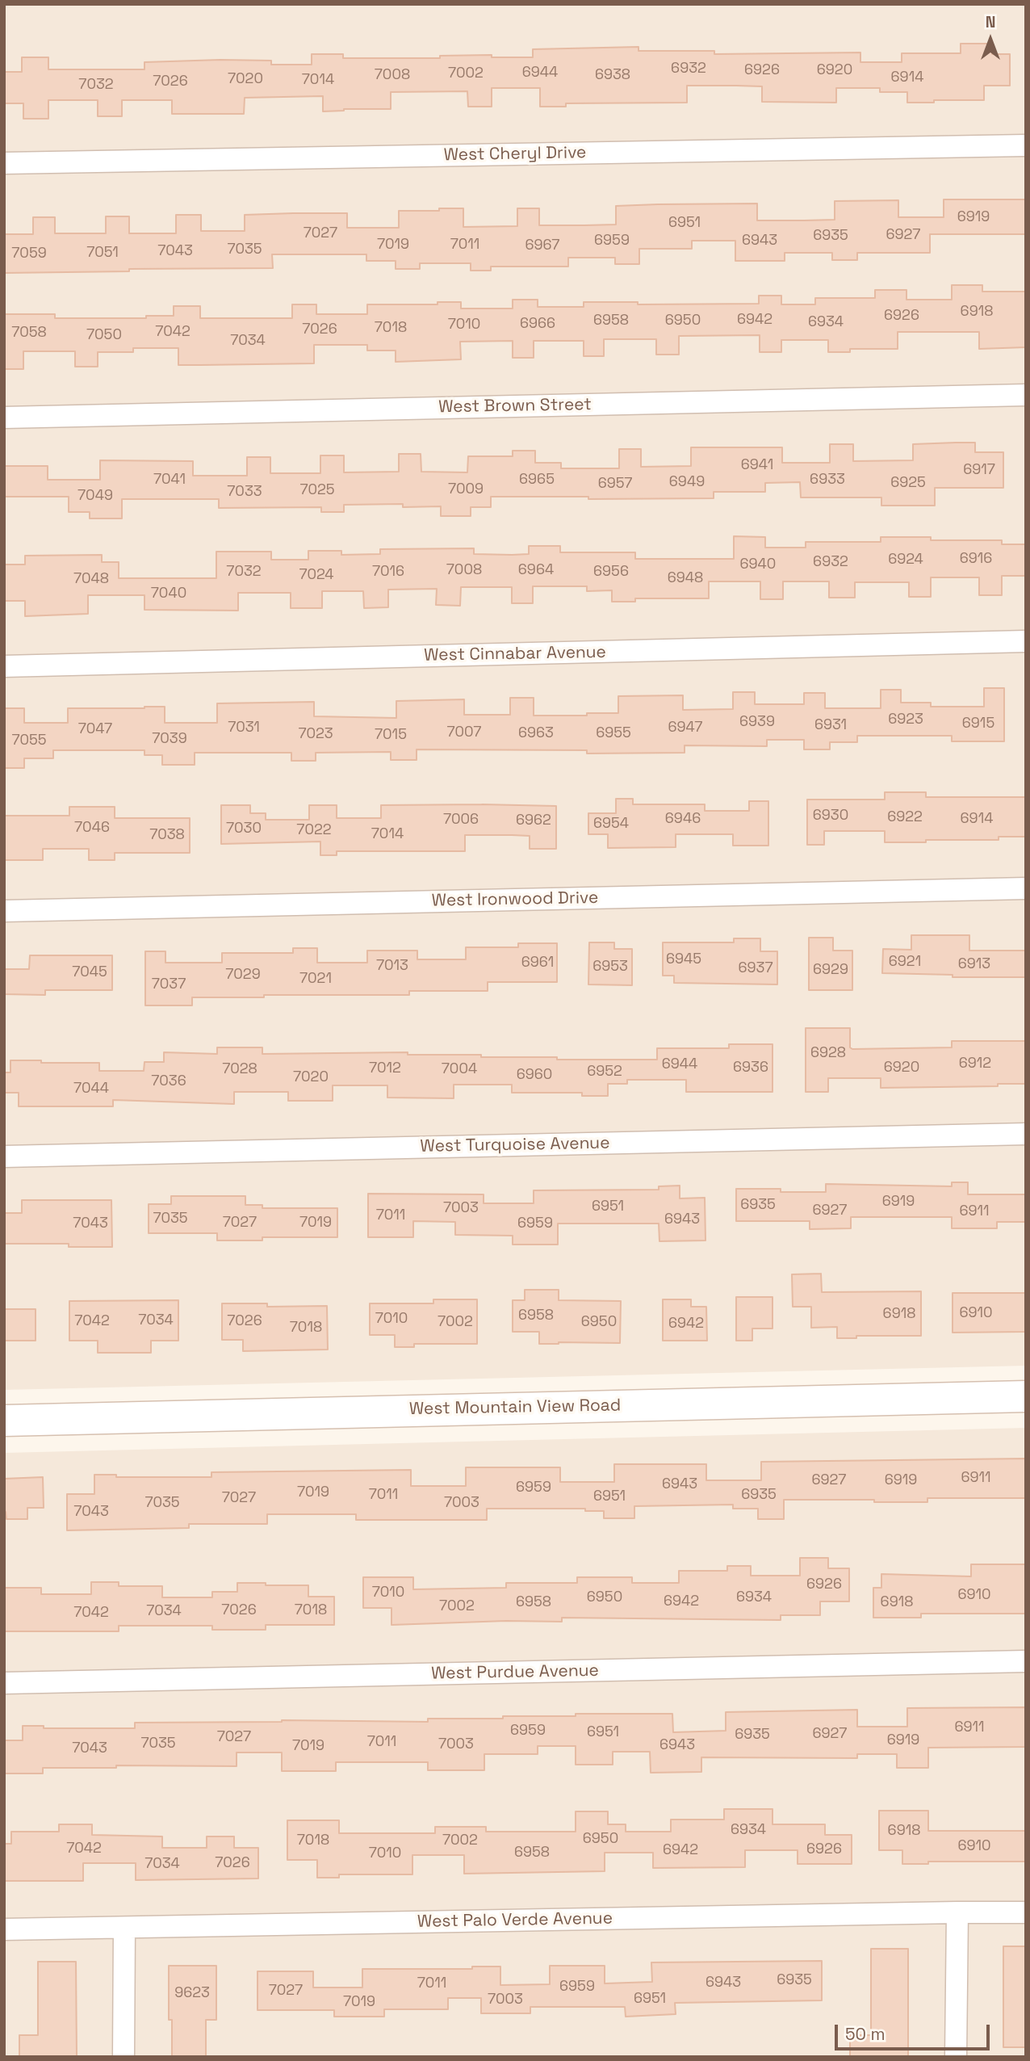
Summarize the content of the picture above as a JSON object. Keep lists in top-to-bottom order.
{
  "streets": {
    "street": [
      "West Cheryl Drive",
      "West Brown Street",
      "West Cinnabar Avenue",
      "West Ironwood Drive",
      "West Turquoise Avenue",
      "West Mountain View Road",
      "West Purdue Avenue",
      "West Palo Verde Avenue"
    ]
  },
  "house_numbers": [
    "6932",
    "6926",
    "6920",
    "6944",
    "7002",
    "7008",
    "6938",
    "6914",
    "7020",
    "7014",
    "7026",
    "7032",
    "6919",
    "6951",
    "7027",
    "6927",
    "6935",
    "6959",
    "6943",
    "7019",
    "7011",
    "6967",
    "7035",
    "7043",
    "7051",
    "7059",
    "6918",
    "6926",
    "6942",
    "6958",
    "6950",
    "6934",
    "6966",
    "7010",
    "7018",
    "7026",
    "7042",
    "7058",
    "7050",
    "7034",
    "6941",
    "6917",
    "7041",
    "6965",
    "6933",
    "6949",
    "6925",
    "6957",
    "7009",
    "7025",
    "7033",
    "7049",
    "6916",
    "6924",
    "6932",
    "6940",
    "7008",
    "6964",
    "7032",
    "7016",
    "6956",
    "7024",
    "6948",
    "7048",
    "7040",
    "6923",
    "6939",
    "6915",
    "6931",
    "7031",
    "6947",
    "7047",
    "7007",
    "6963",
    "6955",
    "7023",
    "7015",
    "7039",
    "7055",
    "6930",
    "6922",
    "6946",
    "6914",
    "7006",
    "6962",
    "6954",
    "7046",
    "7030",
    "7022",
    "7014",
    "7038",
    "6945",
    "6921",
    "6961",
    "6913",
    "7013",
    "6953",
    "6937",
    "6929",
    "7045",
    "7029",
    "7021",
    "7037",
    "6928",
    "6912",
    "6944",
    "6936",
    "6920",
    "7012",
    "7028",
    "7004",
    "6952",
    "6960",
    "7020",
    "7036",
    "7044",
    "6919",
    "6935",
    "6951",
    "7003",
    "6927",
    "6911",
    "7011",
    "7035",
    "6943",
    "7027",
    "7019",
    "7043",
    "6959",
    "6910",
    "6918",
    "6958",
    "7010",
    "7034",
    "7042",
    "7026",
    "7002",
    "6950",
    "6942",
    "7018",
    "6911",
    "6927",
    "6919",
    "6943",
    "6959",
    "7019",
    "7011",
    "6935",
    "6951",
    "7027",
    "7035",
    "7003",
    "7043",
    "6926",
    "7010",
    "6910",
    "6950",
    "6934",
    "6942",
    "6958",
    "6918",
    "7002",
    "7026",
    "7018",
    "7034",
    "7042",
    "6911",
    "6959",
    "6951",
    "6927",
    "6935",
    "7027",
    "6919",
    "7011",
    "7035",
    "7003",
    "6943",
    "7019",
    "7043",
    "6934",
    "6918",
    "6950",
    "7018",
    "7002",
    "6910",
    "7042",
    "6926",
    "6942",
    "6958",
    "7010",
    "7026",
    "7034",
    "6935",
    "6943",
    "7011",
    "6959",
    "7027",
    "9623",
    "6951",
    "7003",
    "7019"
  ],
  "scale_bar": "50 m",
  "north": "top"
}
